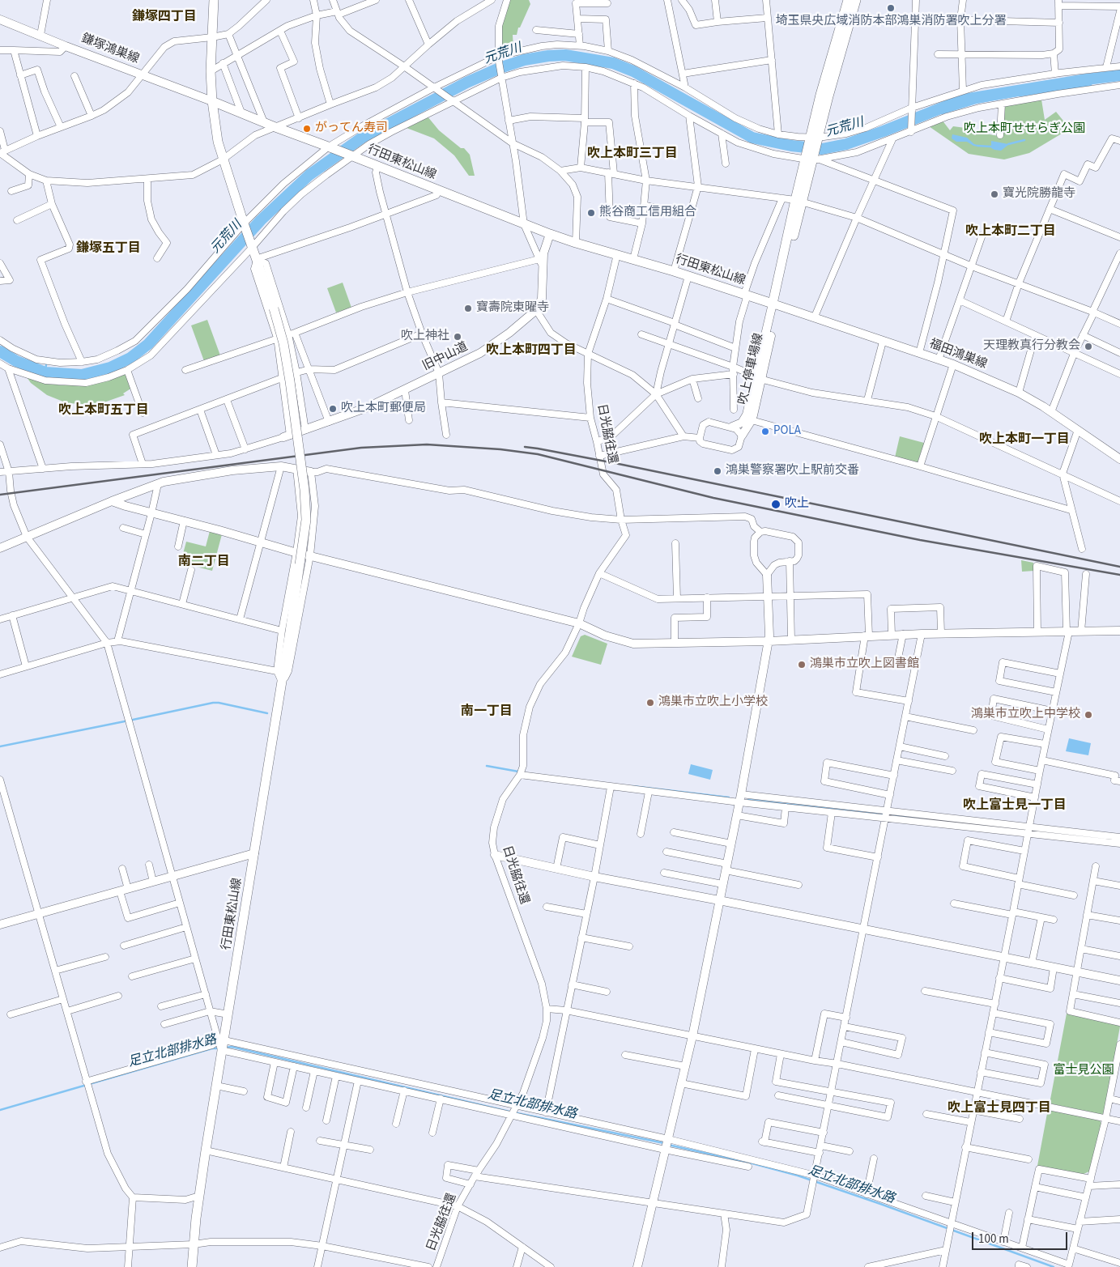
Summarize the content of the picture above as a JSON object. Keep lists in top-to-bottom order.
{
  "streets": {
    "main road": ["行田東松山線"],
    "street": [
      "鎌塚鴻巣線",
      "福田鴻巣線",
      "旧中山道",
      "吹上停車場線",
      "日光脇往還"
    ]
  },
  "crossings": [
    ["行田東松山線", "福田鴻巣線"],
    ["行田東松山線", "吹上停車場線"],
    ["行田東松山線", "日光脇往還"],
    ["福田鴻巣線", "吹上停車場線"]
  ],
  "districts": [
    "鎌塚四丁目",
    "吹上本町三丁目",
    "吹上本町二丁目",
    "鎌塚五丁目",
    "吹上本町四丁目",
    "吹上本町五丁目",
    "吹上本町一丁目",
    "南二丁目",
    "南一丁目",
    "吹上富士見一丁目",
    "吹上富士見四丁目"
  ],
  "water": ["元荒川", "足立北部排水路"],
  "parks": ["吹上本町せせらぎ公園", "富士見公園"],
  "places": [
    "埼玉県央広域消防本部鴻巣消防署吹上分署",
    "がってん寿司",
    "寶光院勝龍寺",
    "熊谷商工信用組合",
    "寶壽院東曜寺",
    "吹上神社",
    "天理教真行分教会",
    "吹上本町郵便局",
    "POLA",
    "鴻巣警察署吹上駅前交番",
    "吹上",
    "鴻巣市立吹上図書館",
    "鴻巣市立吹上小学校",
    "鴻巣市立吹上中学校"
  ],
  "scale_bar": "100 m"
}
